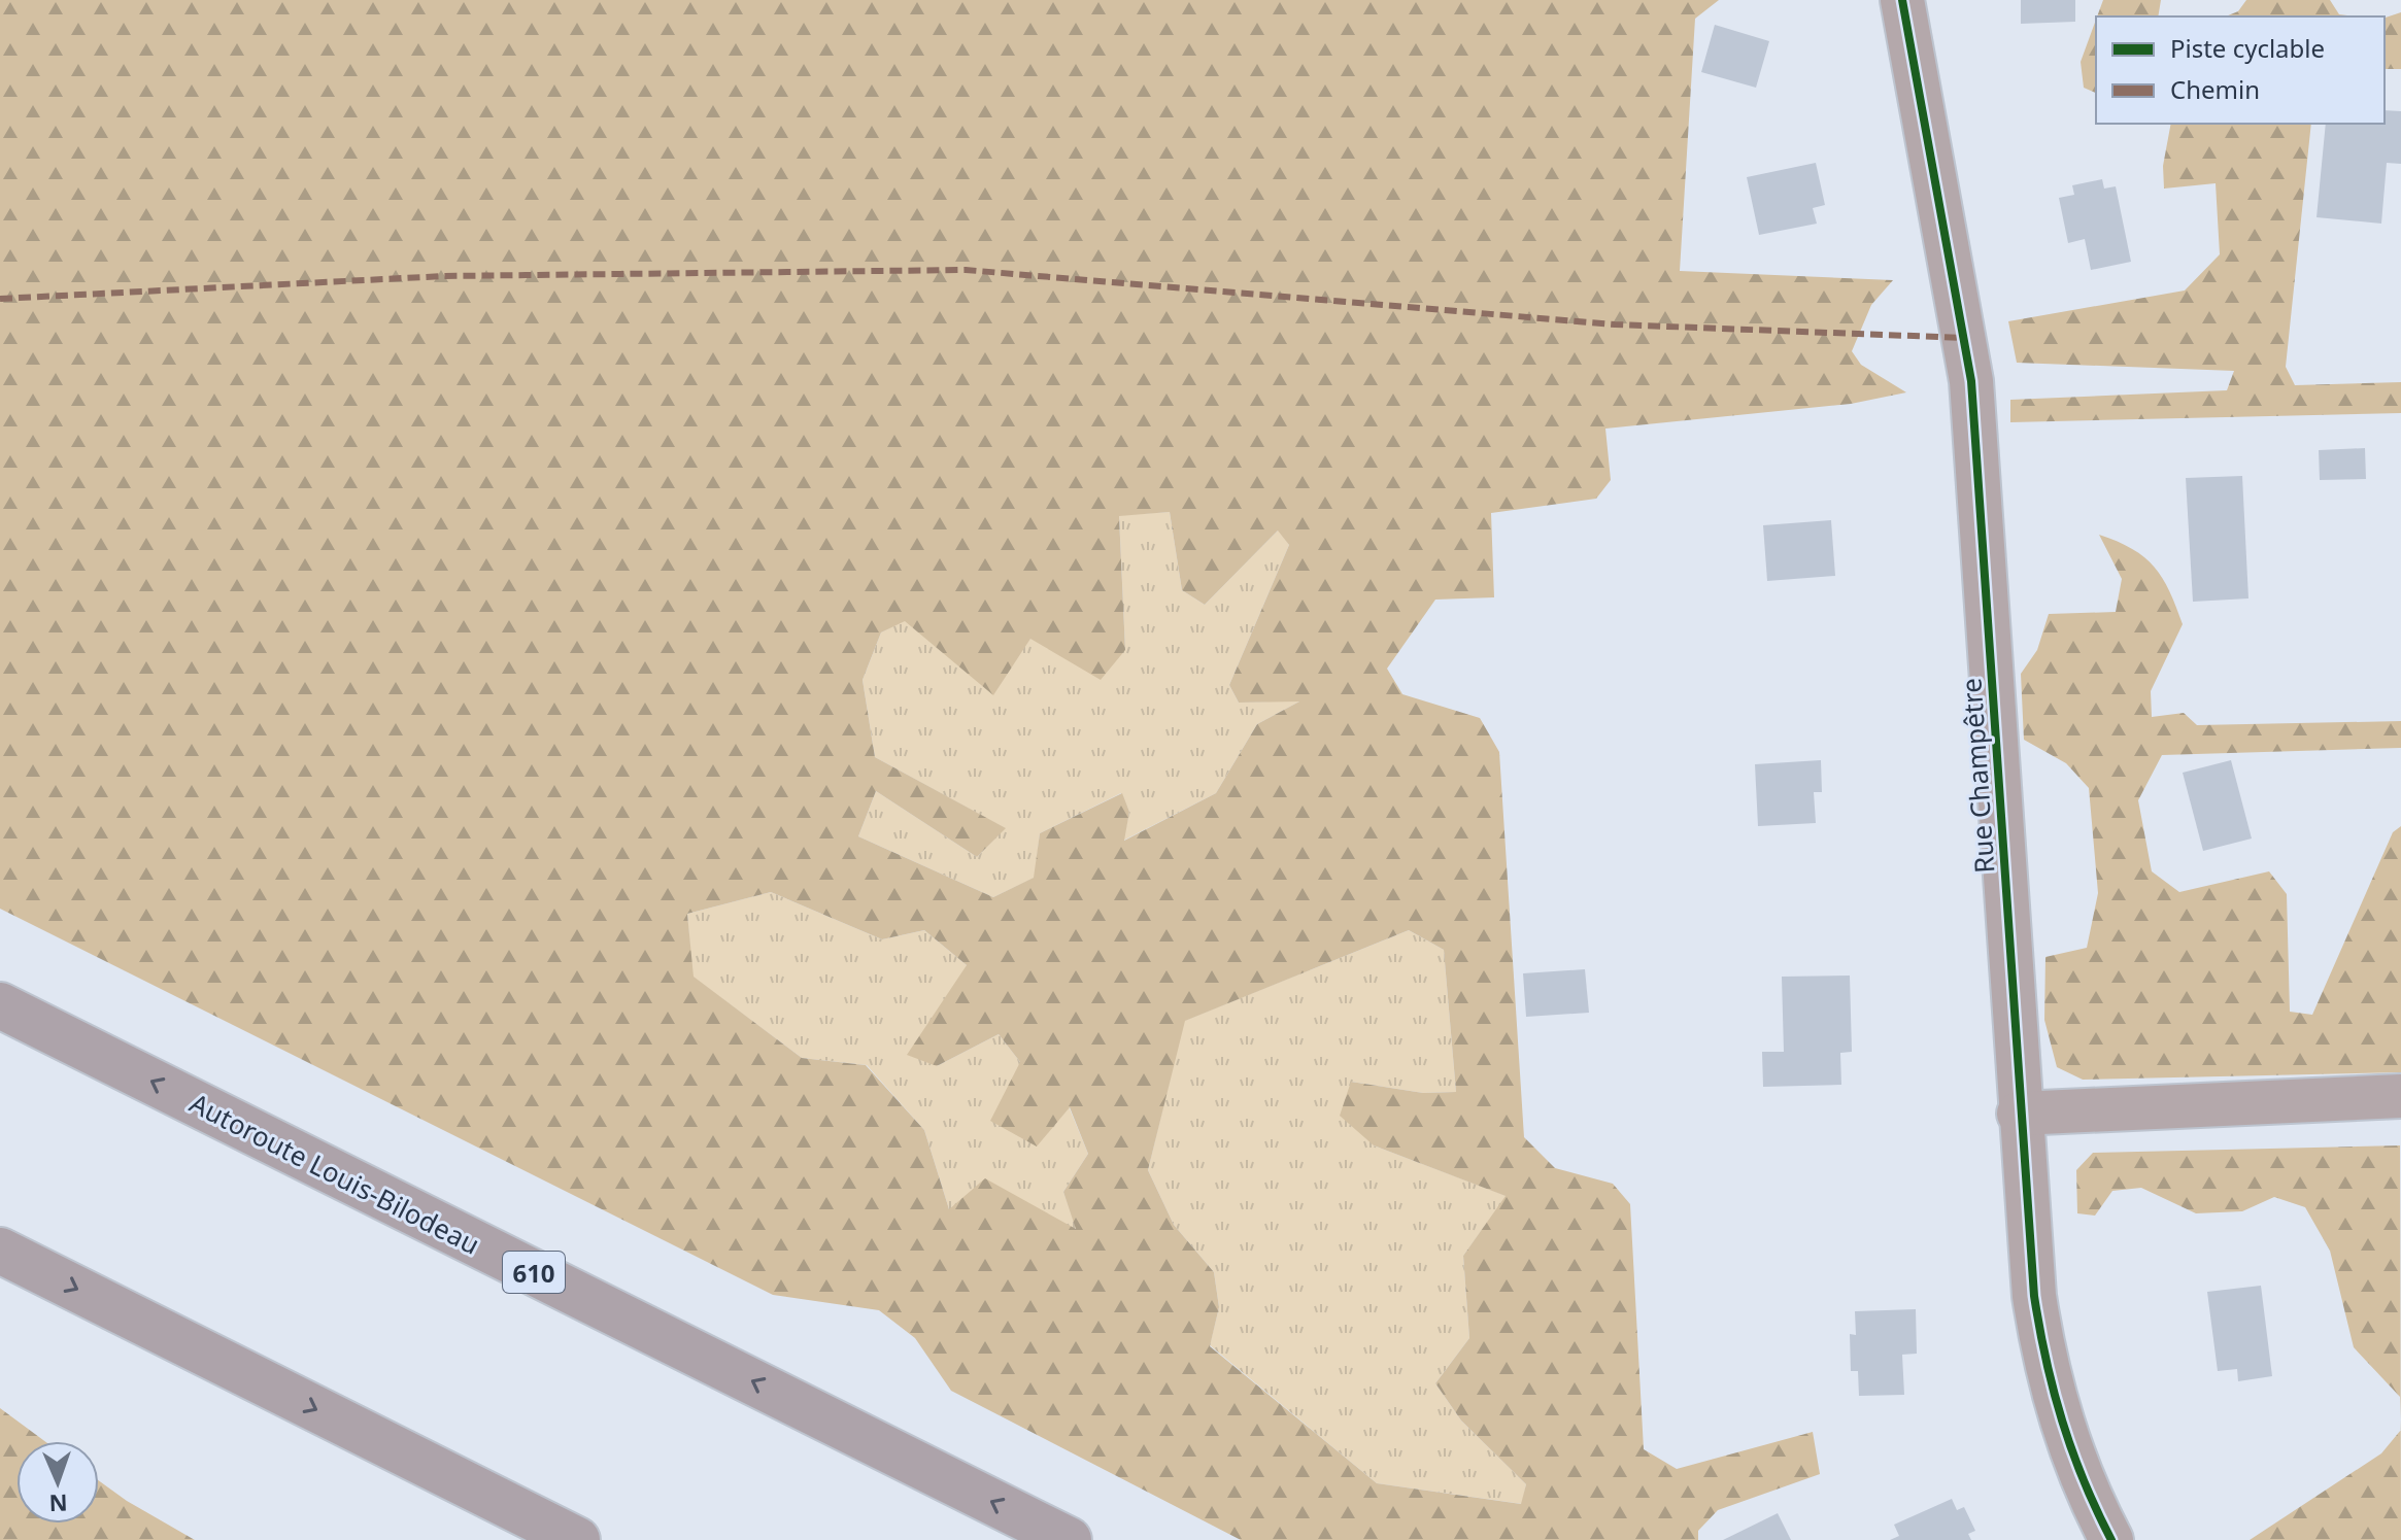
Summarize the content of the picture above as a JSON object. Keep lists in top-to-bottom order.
{
  "streets": {
    "highway": ["Autoroute Louis-Bilodeau", "610"],
    "street": ["Rue Champêtre"]
  },
  "legend": ["Piste cyclable", "Chemin"],
  "north": "bottom"
}
